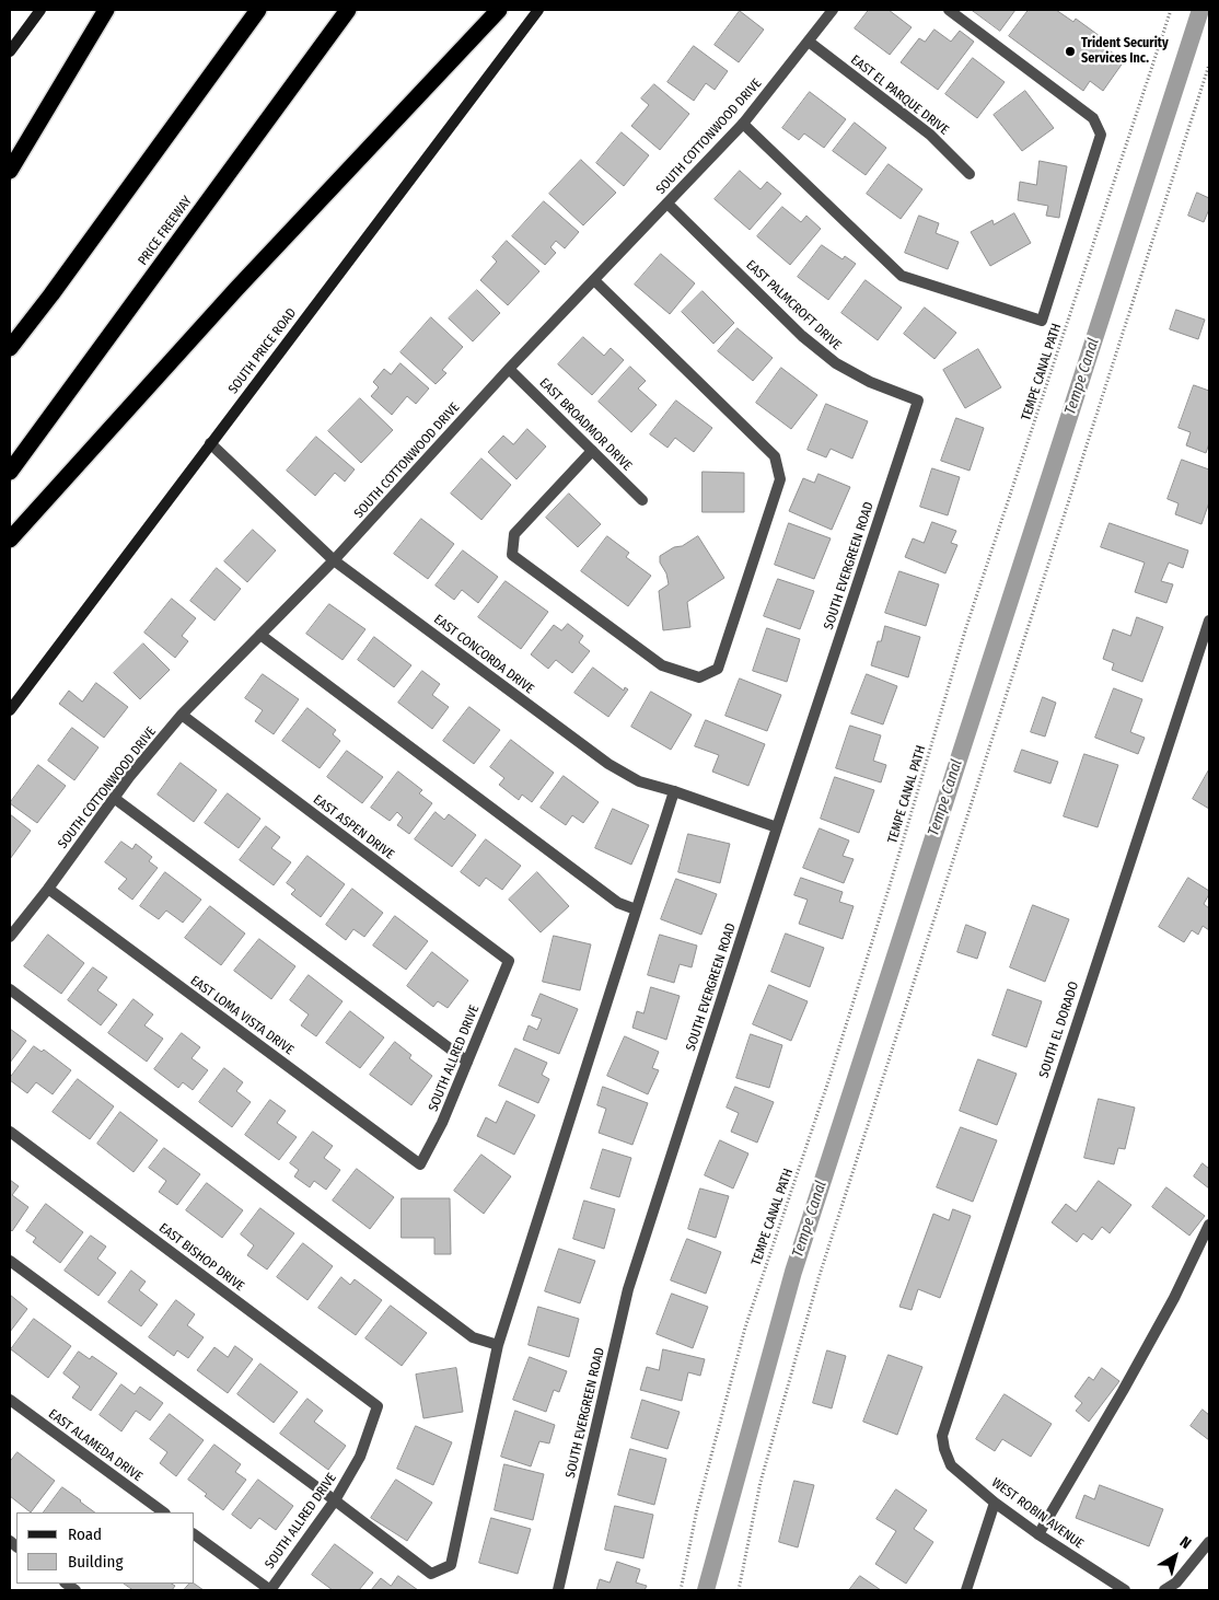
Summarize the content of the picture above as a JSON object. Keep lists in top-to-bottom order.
{
  "streets": {
    "highway": ["PRICE FREEWAY"],
    "main road": ["SOUTH PRICE ROAD"],
    "street": [
      "EAST EL PARQUE DRIVE",
      "SOUTH COTTONWOOD DRIVE",
      "EAST PALMCROFT DRIVE",
      "EAST BROADMOR DRIVE",
      "SOUTH EVERGREEN ROAD",
      "EAST CONCORDA DRIVE",
      "EAST ASPEN DRIVE",
      "EAST LOMA VISTA DRIVE",
      "SOUTH EL DORADO",
      "SOUTH ALLRED DRIVE",
      "EAST BISHOP DRIVE",
      "EAST ALAMEDA DRIVE",
      "WEST ROBIN AVENUE"
    ],
    "path": ["TEMPE CANAL PATH"]
  },
  "crossings": [
    ["EAST EL PARQUE DRIVE", "SOUTH COTTONWOOD DRIVE"],
    ["SOUTH COTTONWOOD DRIVE", "EAST PALMCROFT DRIVE"],
    ["SOUTH COTTONWOOD DRIVE", "EAST BROADMOR DRIVE"],
    ["SOUTH COTTONWOOD DRIVE", "EAST CONCORDA DRIVE"],
    ["SOUTH COTTONWOOD DRIVE", "EAST ASPEN DRIVE"],
    ["SOUTH COTTONWOOD DRIVE", "EAST LOMA VISTA DRIVE"],
    ["EAST PALMCROFT DRIVE", "SOUTH EVERGREEN ROAD"],
    ["SOUTH PRICE ROAD", "EAST CONCORDA DRIVE"],
    ["SOUTH EVERGREEN ROAD", "EAST CONCORDA DRIVE"],
    ["EAST ASPEN DRIVE", "SOUTH ALLRED DRIVE"],
    ["EAST LOMA VISTA DRIVE", "SOUTH ALLRED DRIVE"],
    ["SOUTH EL DORADO", "WEST ROBIN AVENUE"],
    ["SOUTH ALLRED DRIVE", "EAST BISHOP DRIVE"]
  ],
  "water": ["Tempe Canal"],
  "places": ["Trident Security Services Inc."],
  "legend": ["Road", "Building"],
  "north": "top right"
}
